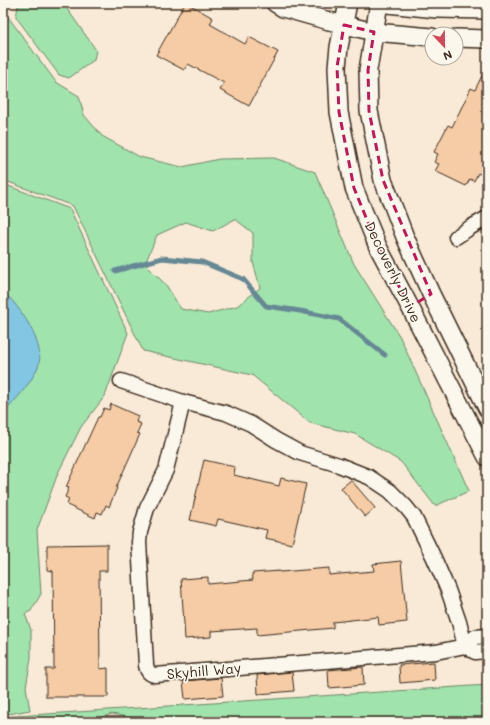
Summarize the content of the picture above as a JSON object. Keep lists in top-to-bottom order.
{
  "streets": {
    "street": ["Decoverly Drive", "Skyhill Way"]
  },
  "north": "bottom"
}
